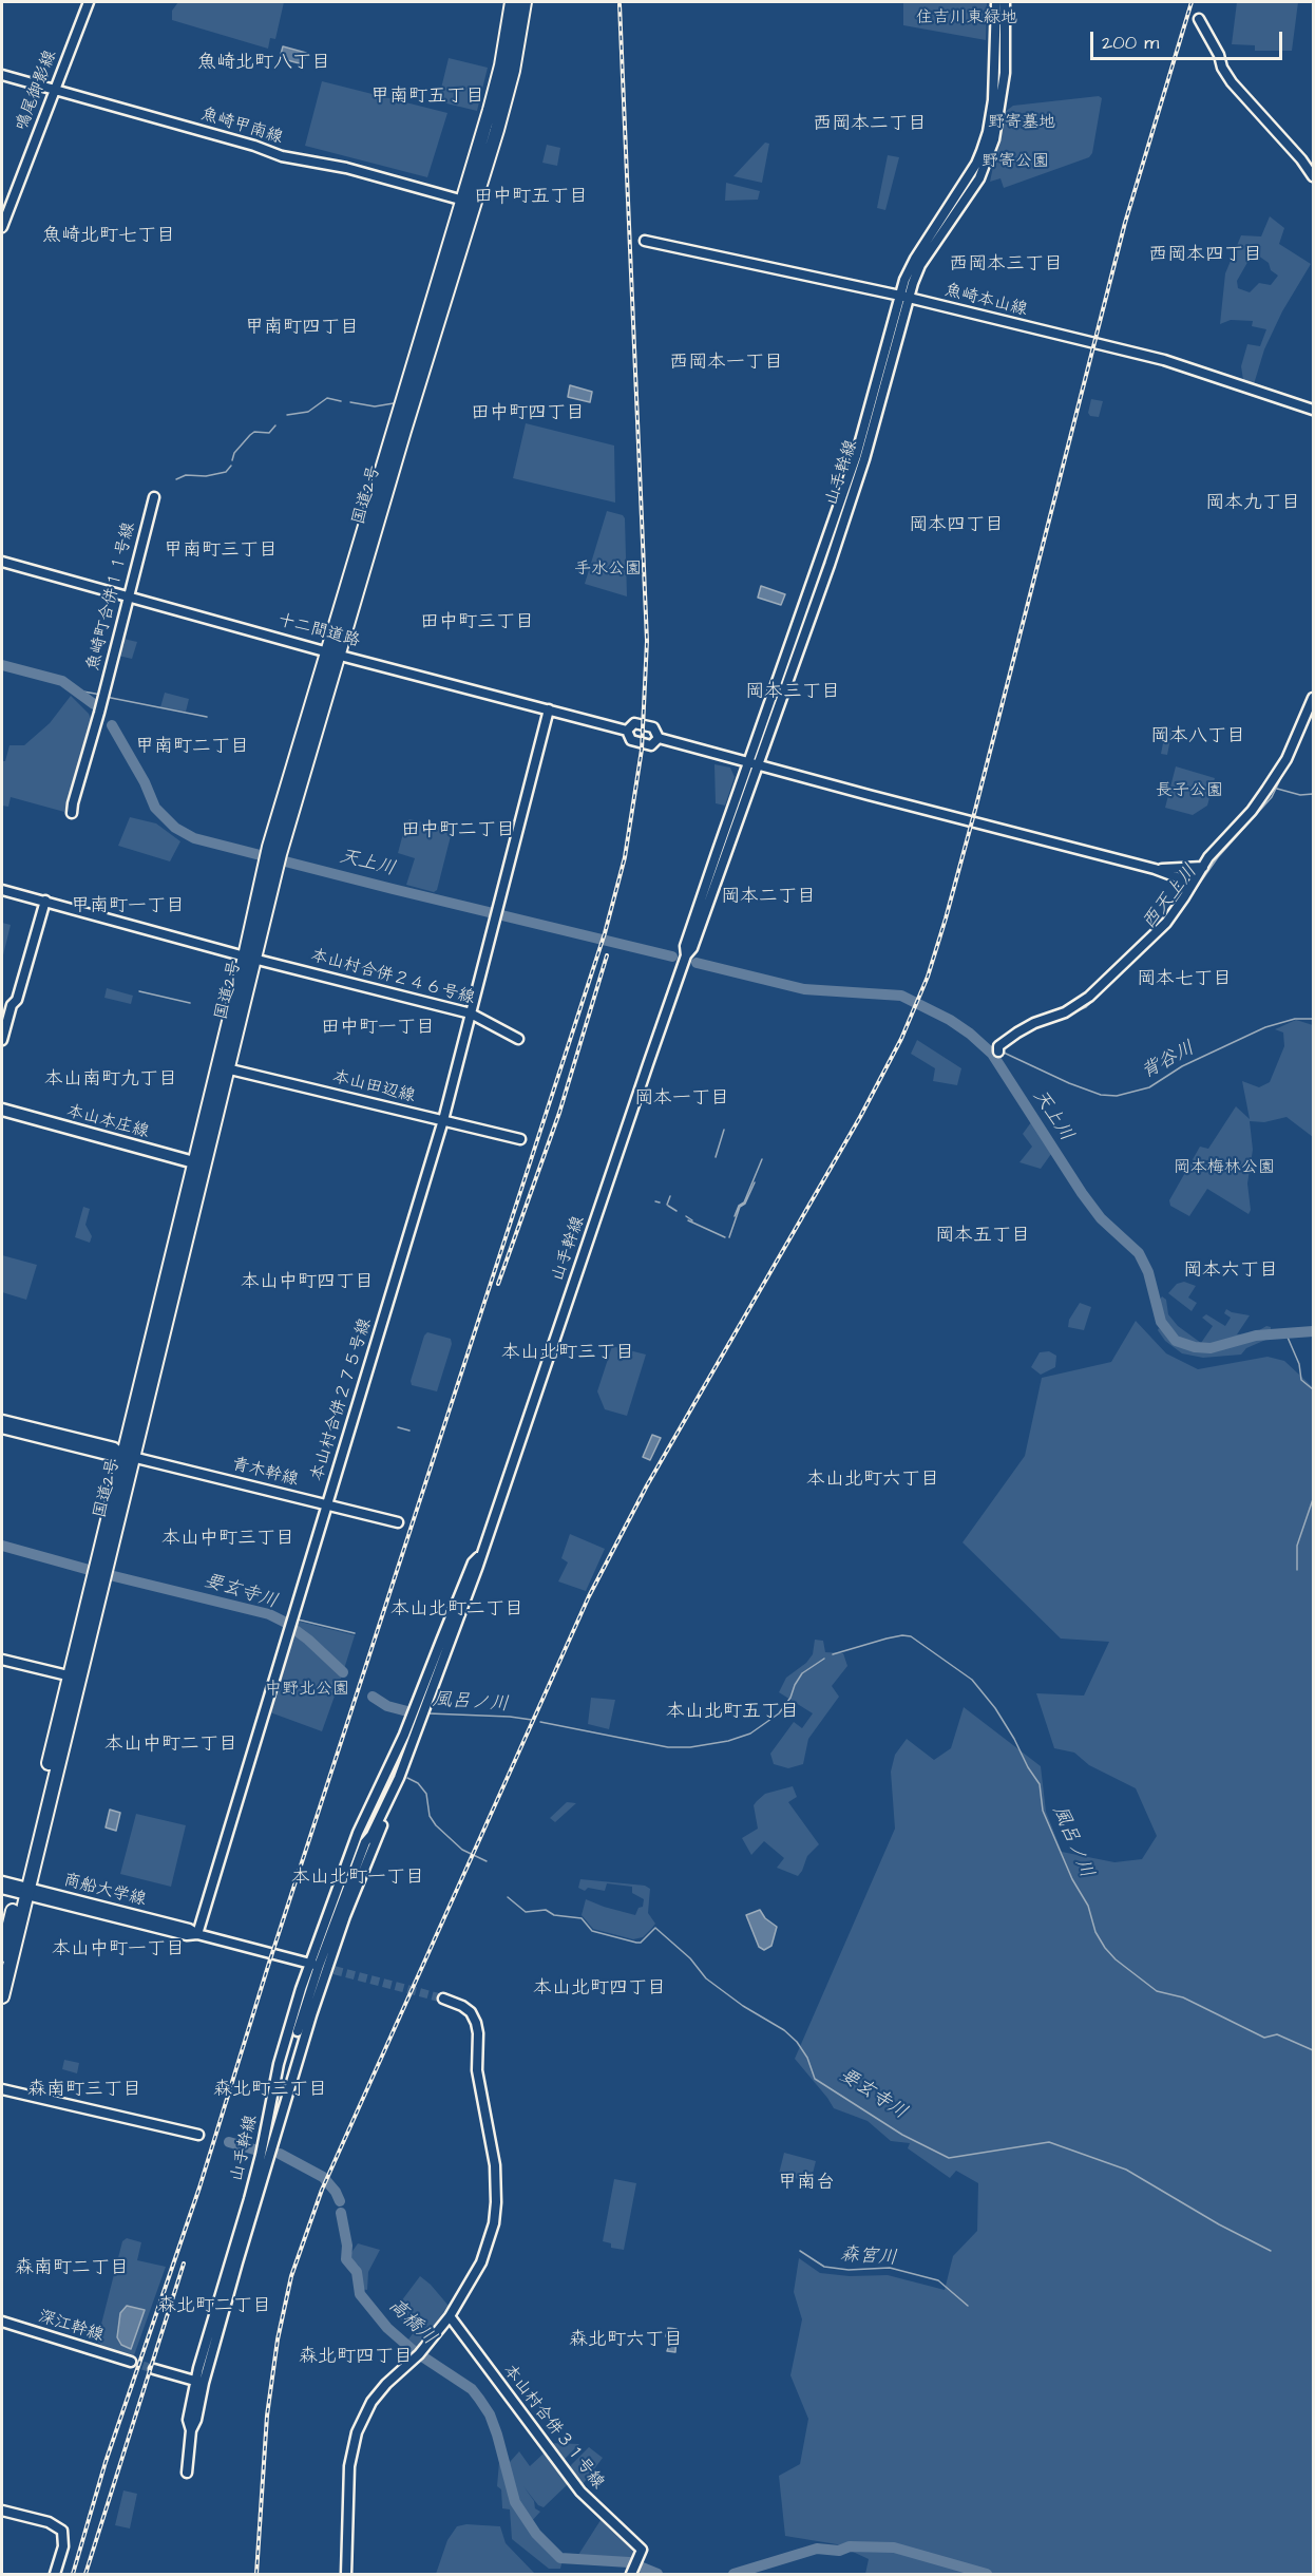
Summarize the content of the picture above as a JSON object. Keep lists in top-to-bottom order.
{
  "streets": {
    "highway": ["国道2号"],
    "main road": ["本山本庄線"],
    "street": [
      "鳴尾御影線",
      "魚崎甲南線",
      "魚崎本山線",
      "山手幹線",
      "魚崎町合併１１号線",
      "十二間道路",
      "本山村合併２４６号線",
      "本山田辺線",
      "本山村合併２７５号線",
      "青木幹線",
      "商船大学線",
      "深江幹線",
      "本山村合併３１号線"
    ]
  },
  "crossings": [
    ["鳴尾御影線", "魚崎甲南線"],
    ["魚崎甲南線", "国道2号"],
    ["魚崎本山線", "山手幹線"],
    ["山手幹線", "十二間道路"],
    ["山手幹線", "商船大学線"],
    ["国道2号", "十二間道路"],
    ["国道2号", "本山村合併２４６号線"],
    ["国道2号", "本山田辺線"],
    ["国道2号", "本山本庄線"],
    ["国道2号", "青木幹線"],
    ["国道2号", "商船大学線"],
    ["魚崎町合併１１号線", "十二間道路"],
    ["十二間道路", "本山村合併２７５号線"],
    ["本山村合併２４６号線", "本山村合併２７５号線"],
    ["本山田辺線", "本山村合併２７５号線"],
    ["本山村合併２７５号線", "青木幹線"],
    ["本山村合併２７５号線", "商船大学線"]
  ],
  "districts": [
    "魚崎北町八丁目",
    "甲南町五丁目",
    "西岡本二丁目",
    "田中町五丁目",
    "魚崎北町七丁目",
    "西岡本四丁目",
    "西岡本三丁目",
    "甲南町四丁目",
    "西岡本一丁目",
    "田中町四丁目",
    "岡本九丁目",
    "岡本四丁目",
    "甲南町三丁目",
    "田中町三丁目",
    "岡本三丁目",
    "岡本八丁目",
    "甲南町二丁目",
    "田中町二丁目",
    "岡本二丁目",
    "甲南町一丁目",
    "岡本七丁目",
    "田中町一丁目",
    "本山南町九丁目",
    "岡本一丁目",
    "岡本五丁目",
    "岡本六丁目",
    "本山中町四丁目",
    "本山北町三丁目",
    "本山北町六丁目",
    "本山中町三丁目",
    "本山北町二丁目",
    "本山北町五丁目",
    "本山中町二丁目",
    "本山北町一丁目",
    "本山中町一丁目",
    "本山北町四丁目",
    "森南町三丁目",
    "森北町三丁目",
    "甲南台",
    "森南町二丁目",
    "森北町二丁目",
    "森北町六丁目",
    "森北町四丁目"
  ],
  "water": [
    "天上川",
    "西天上川",
    "背谷川",
    "要玄寺川",
    "風呂ノ川",
    "森宮川",
    "高橋川"
  ],
  "parks": [
    "住吉川東緑地",
    "野寄墓地",
    "野寄公園",
    "手水公園",
    "長子公園",
    "岡本梅林公園",
    "中野北公園"
  ],
  "scale_bar": "200 m"
}
